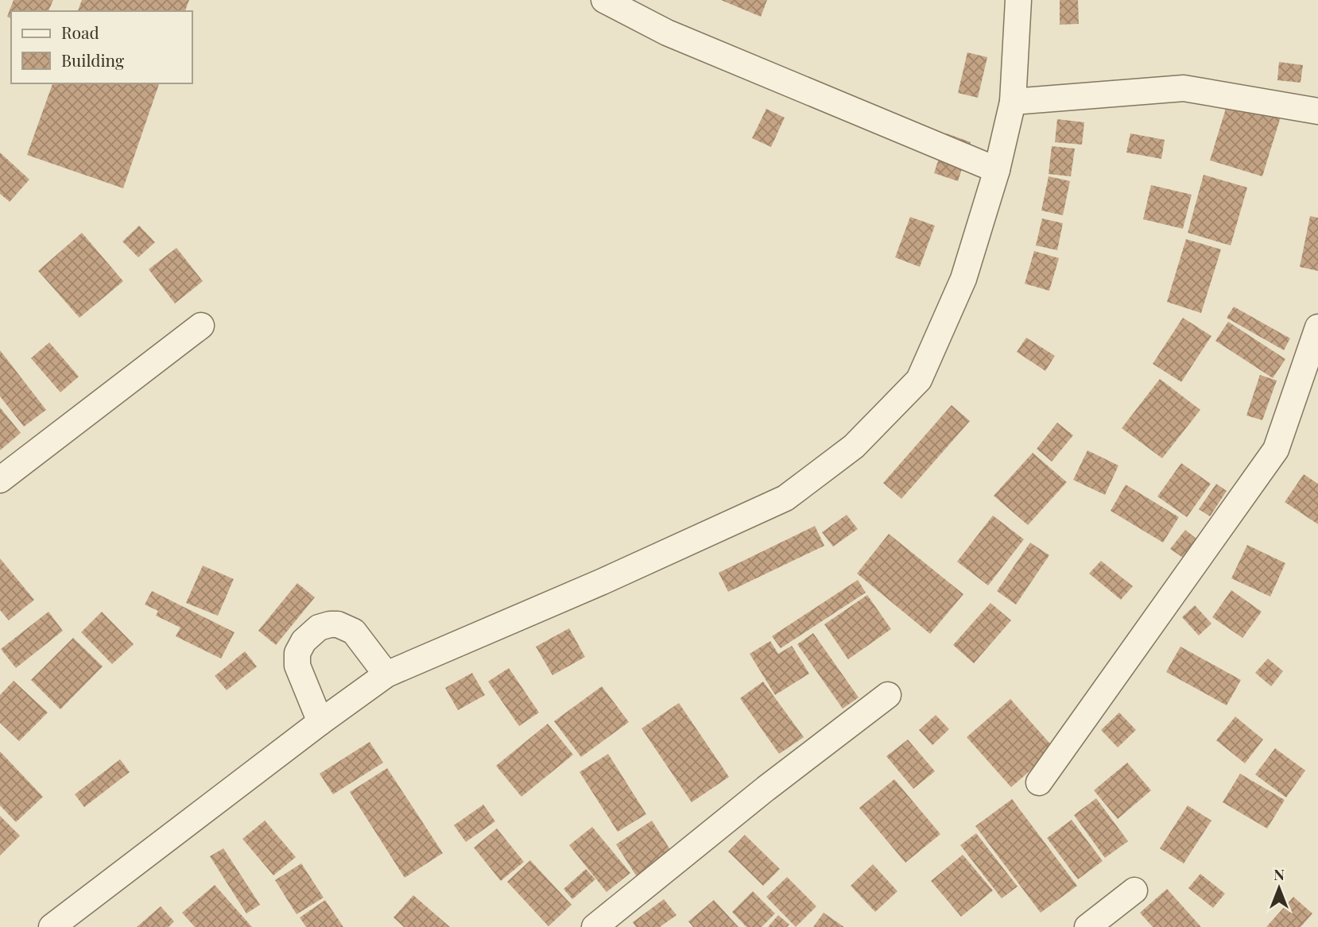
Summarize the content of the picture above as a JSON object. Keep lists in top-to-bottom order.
{
  "legend": ["Road", "Building"],
  "north": "top"
}
